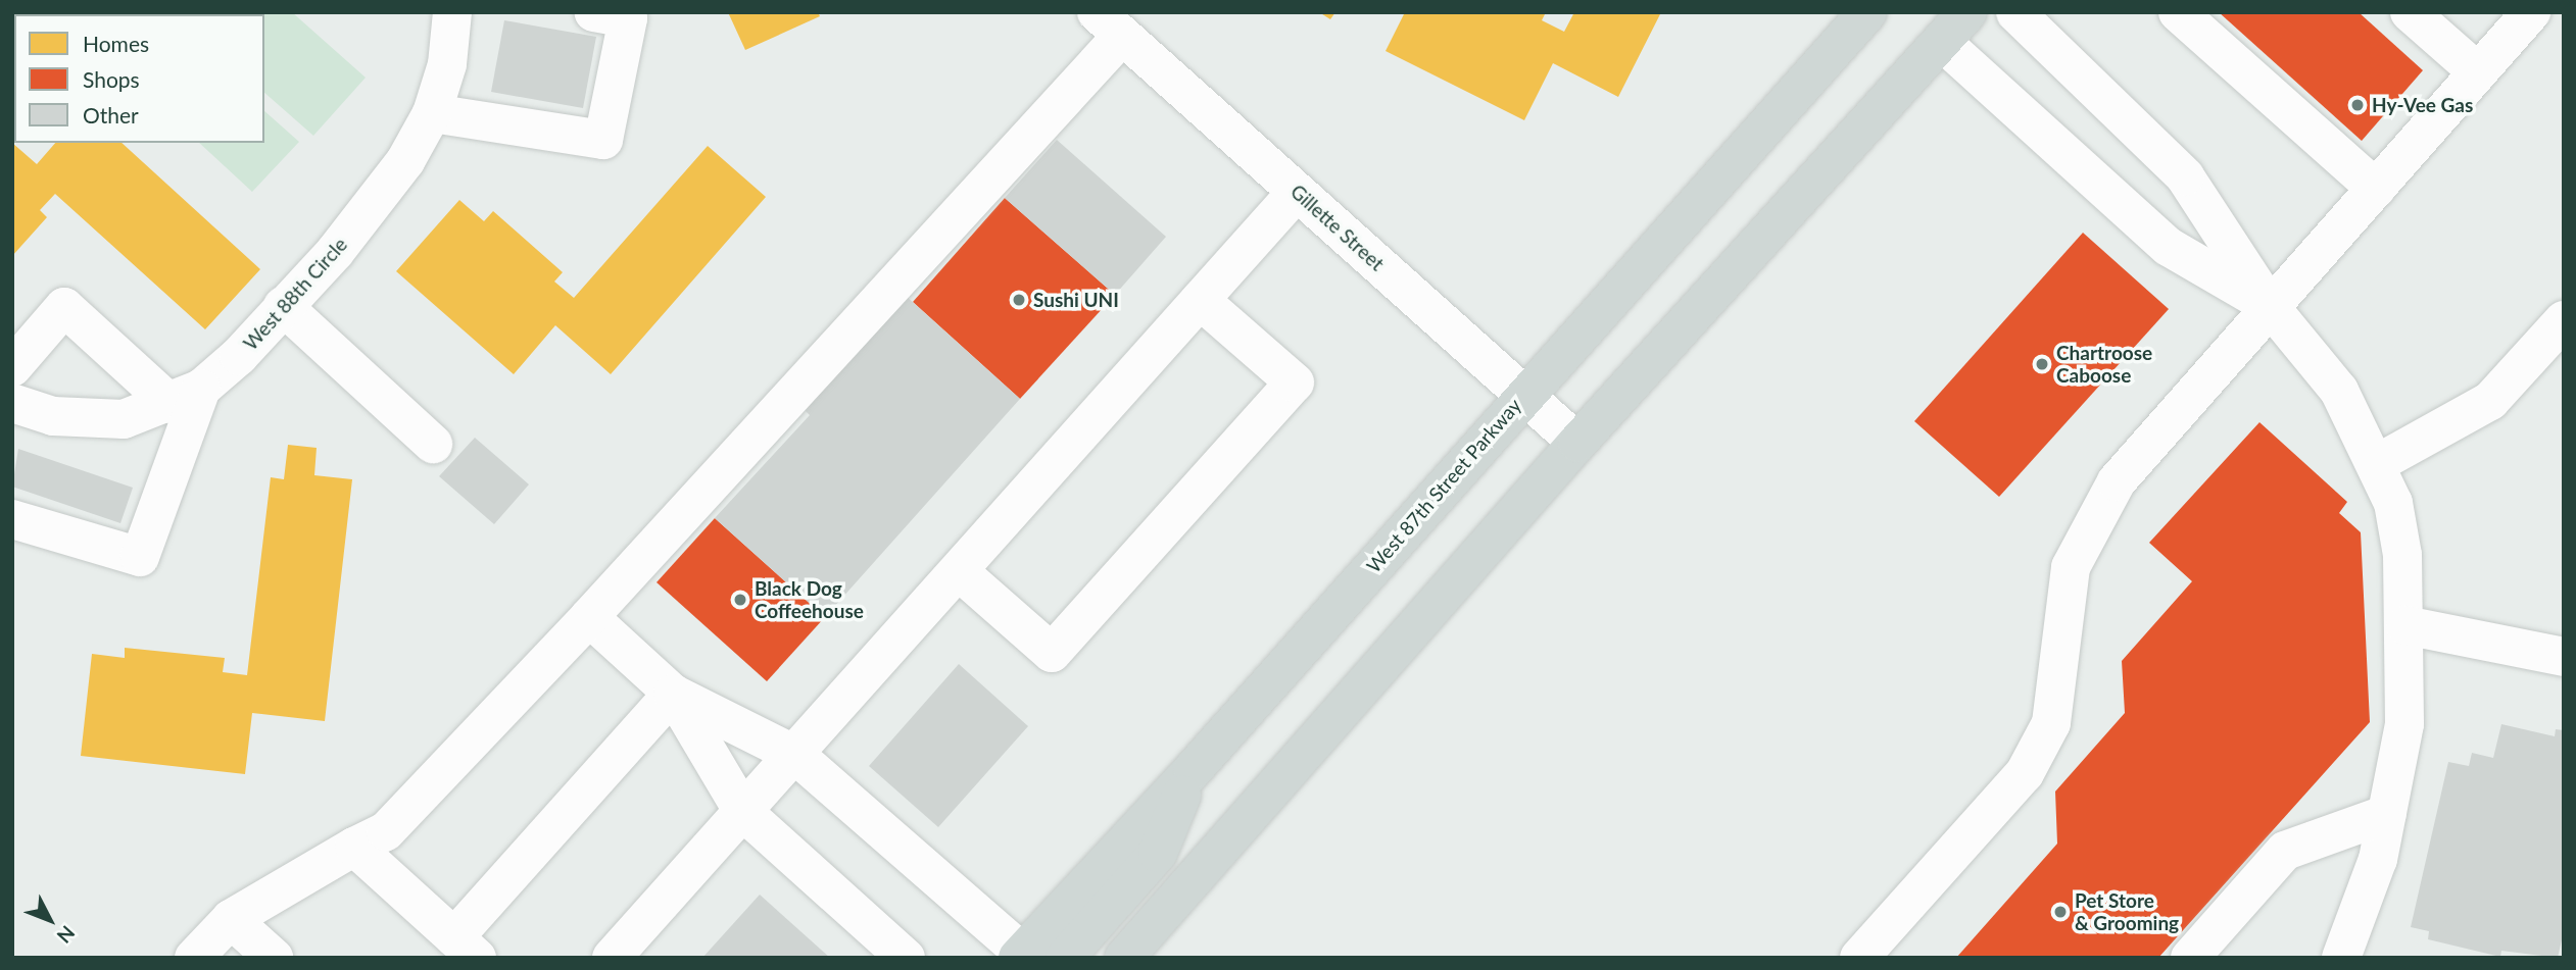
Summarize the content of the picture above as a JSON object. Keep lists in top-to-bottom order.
{
  "streets": {
    "main road": ["West 87th Street Parkway"],
    "street": ["Gillette Street", "West 88th Circle"]
  },
  "crossings": [
    ["Gillette Street", "West 87th Street Parkway"]
  ],
  "places": [
    "Hy-Vee Gas",
    "Sushi UNI",
    "Chartroose Caboose",
    "Black Dog Coffeehouse",
    "Pet Store & Grooming"
  ],
  "legend": ["Homes", "Shops", "Other"],
  "north": "bottom right"
}
